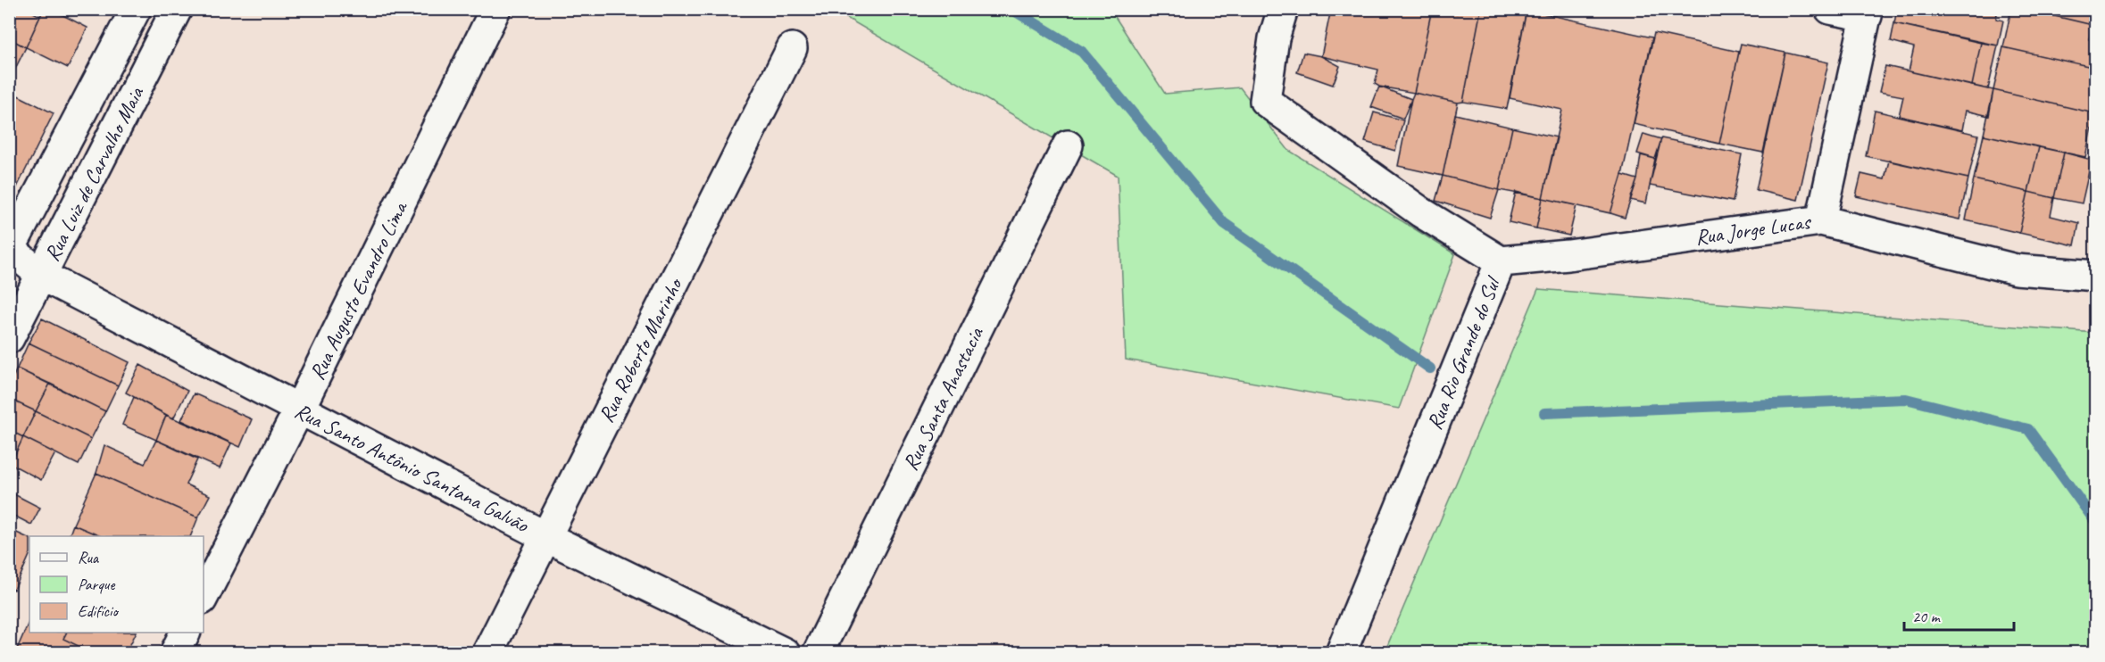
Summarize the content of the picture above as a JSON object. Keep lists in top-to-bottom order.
{
  "streets": {
    "street": [
      "Rua Luiz de Carvalho Maia",
      "Rua Jorge Lucas",
      "Rua Augusto Evandro Lima",
      "Rua Roberto Marinho",
      "Rua Rio Grande do Sul",
      "Rua Santa Anastacia",
      "Rua Santo Antônio Santana Galvão"
    ]
  },
  "crossings": [
    ["Rua Luiz de Carvalho Maia", "Rua Santo Antônio Santana Galvão"],
    ["Rua Jorge Lucas", "Rua Rio Grande do Sul"],
    ["Rua Augusto Evandro Lima", "Rua Santo Antônio Santana Galvão"],
    ["Rua Roberto Marinho", "Rua Santo Antônio Santana Galvão"]
  ],
  "legend": ["Rua", "Parque", "Edifício"],
  "scale_bar": "20 m"
}
